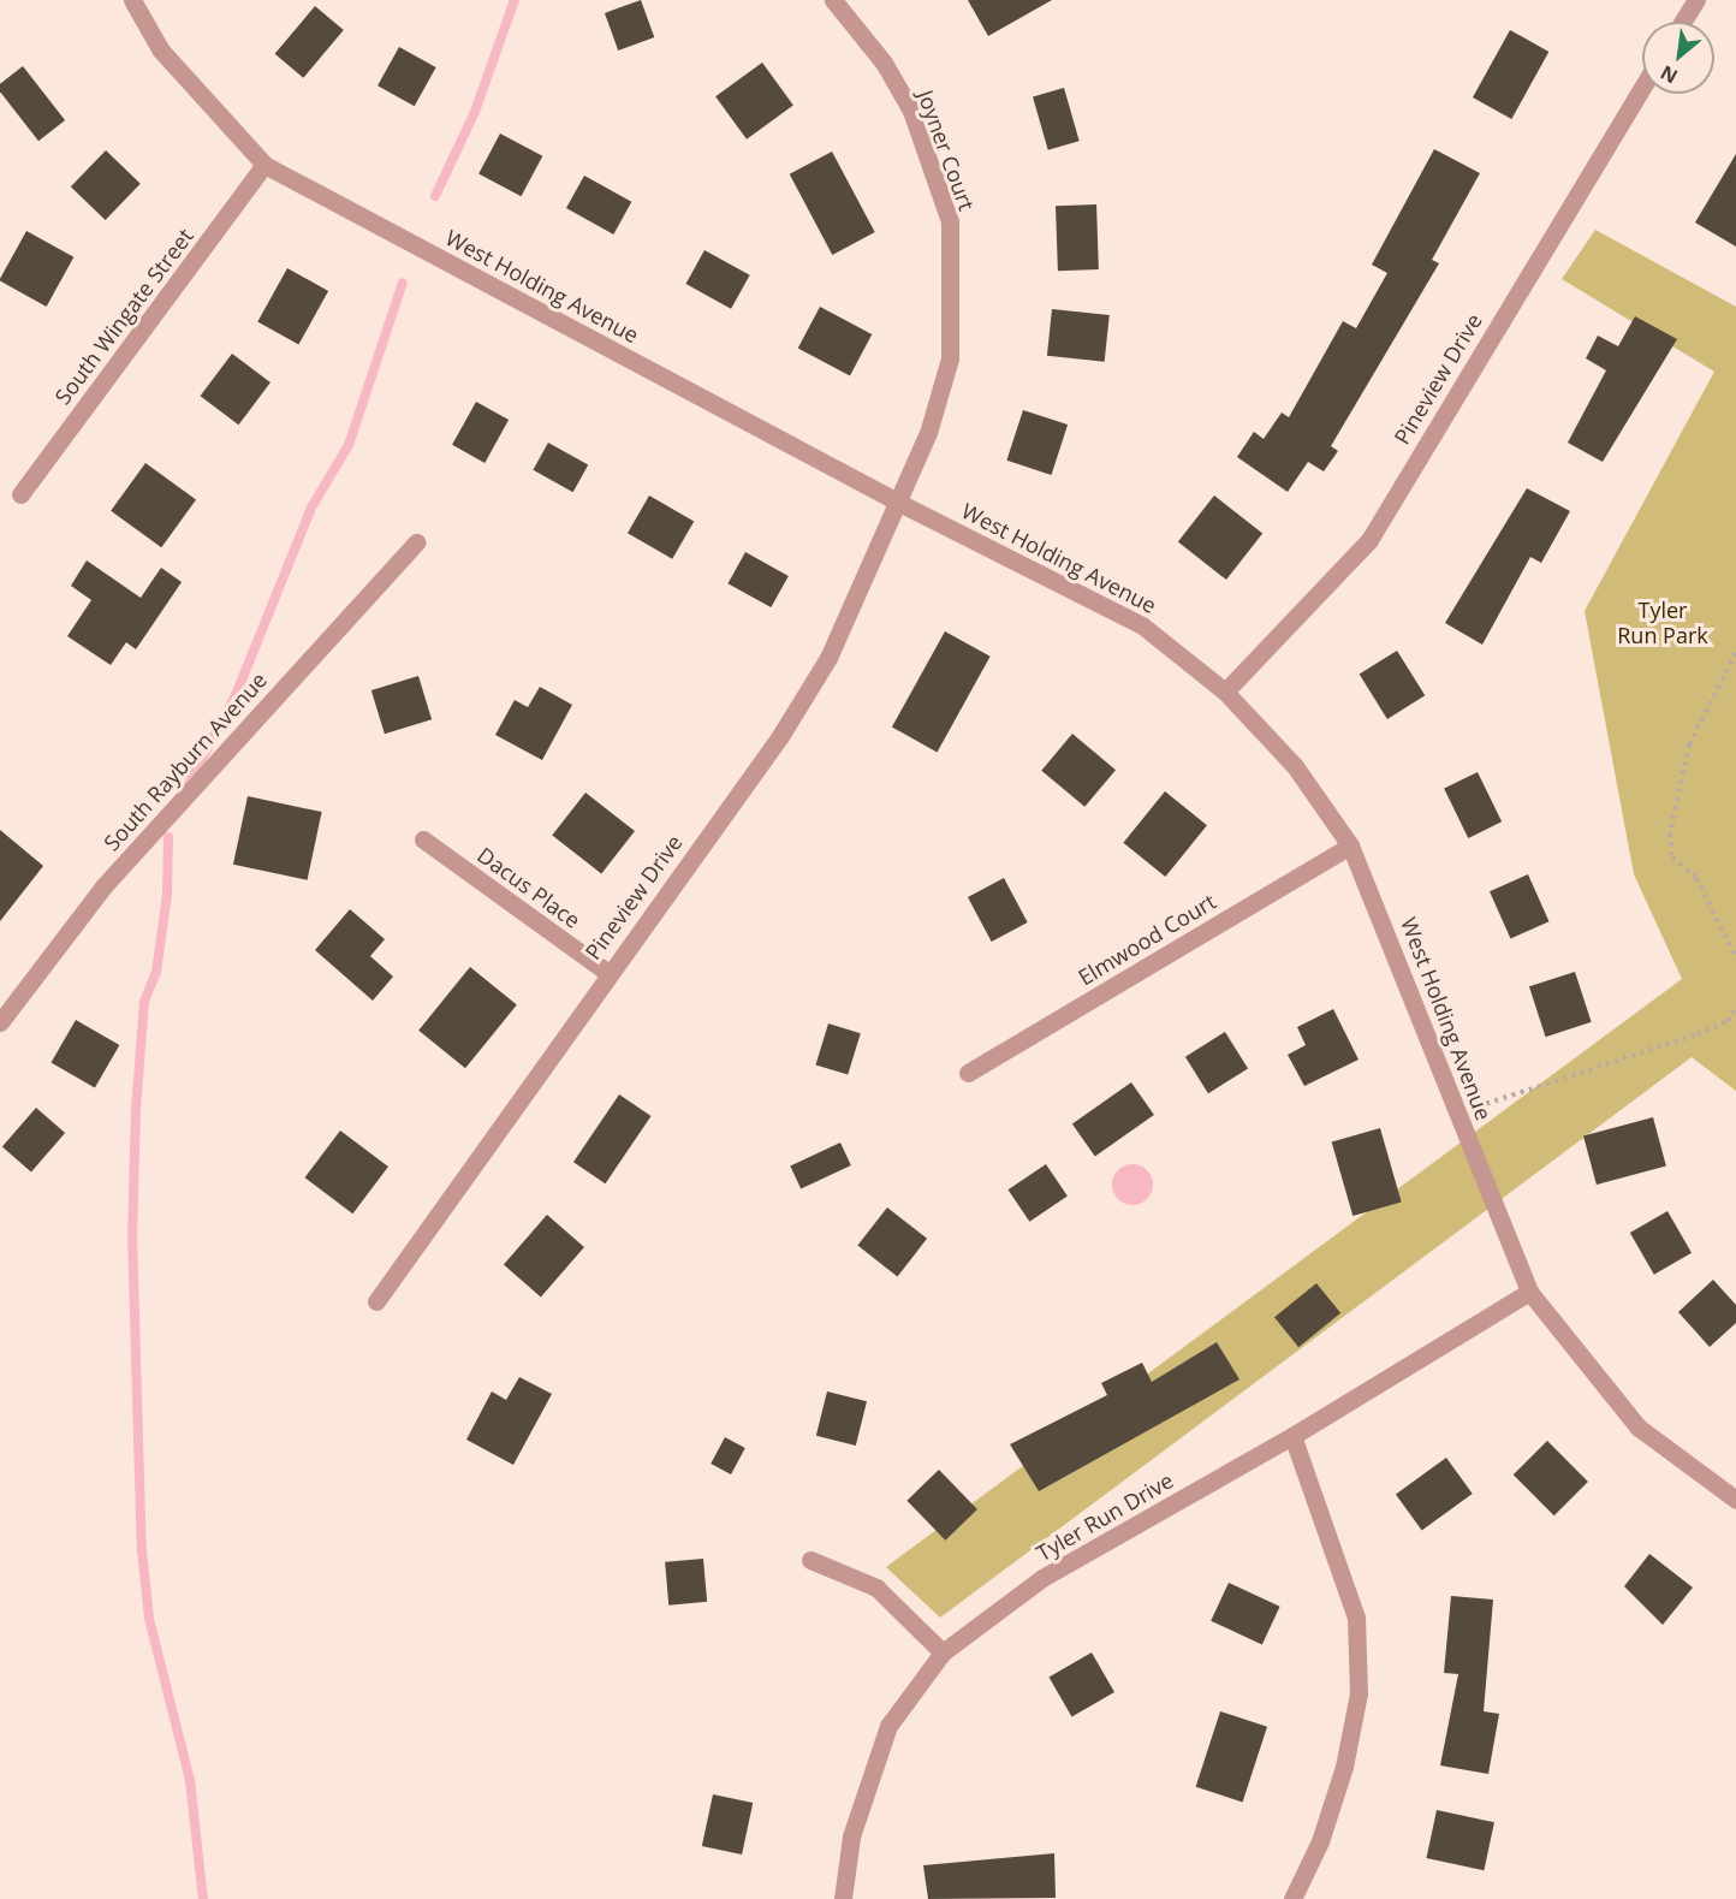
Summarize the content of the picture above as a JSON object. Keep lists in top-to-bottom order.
{
  "streets": {
    "street": [
      "Joyner Court",
      "West Holding Avenue",
      "South Wingate Street",
      "Pineview Drive",
      "South Rayburn Avenue",
      "Dacus Place",
      "Elmwood Court",
      "Tyler Run Drive"
    ]
  },
  "crossings": [
    ["Joyner Court", "West Holding Avenue"],
    ["Joyner Court", "Pineview Drive"],
    ["West Holding Avenue", "South Wingate Street"],
    ["West Holding Avenue", "Pineview Drive"],
    ["West Holding Avenue", "Elmwood Court"],
    ["West Holding Avenue", "Tyler Run Drive"],
    ["Pineview Drive", "Dacus Place"]
  ],
  "parks": ["Tyler Run Park"],
  "north": "bottom left"
}
